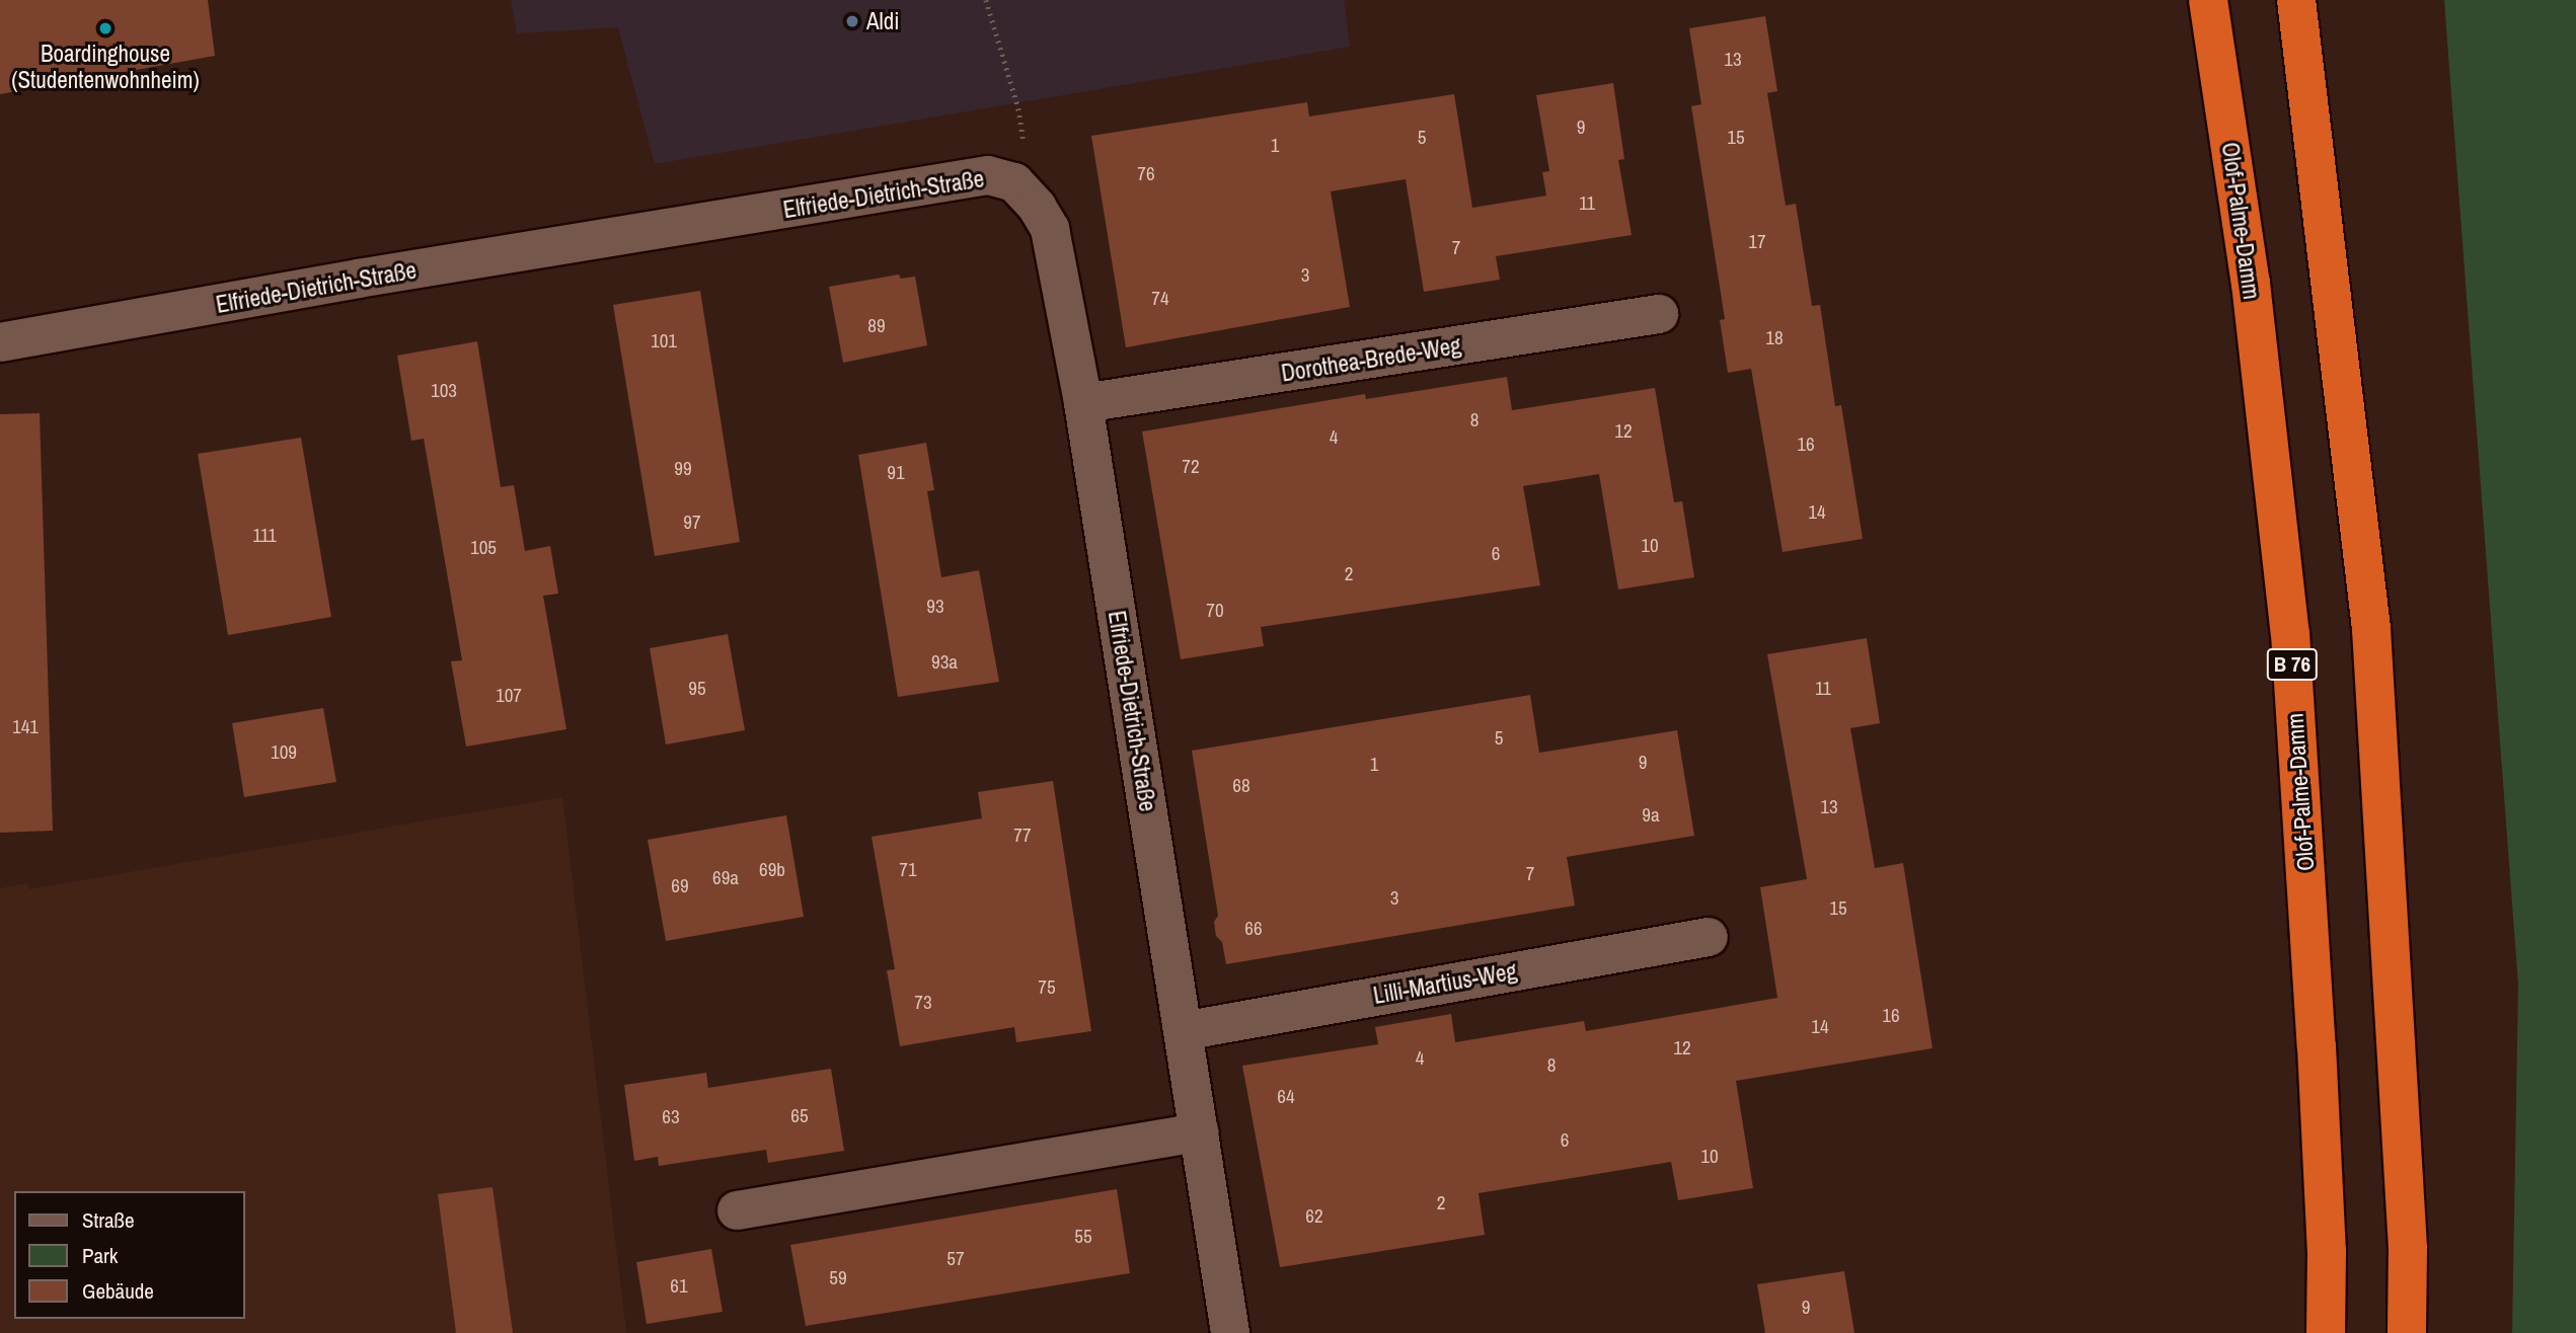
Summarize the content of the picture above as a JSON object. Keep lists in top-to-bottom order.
{
  "streets": {
    "highway": ["Olof-Palme-Damm", "B 76"],
    "street": ["Elfriede-Dietrich-Straße", "Dorothea-Brede-Weg", "Lilli-Martius-Weg"]
  },
  "crossings": [
    ["Elfriede-Dietrich-Straße", "Dorothea-Brede-Weg"],
    ["Elfriede-Dietrich-Straße", "Lilli-Martius-Weg"]
  ],
  "places": ["Aldi", "Boardinghouse (Studentenwohnheim)"],
  "house_numbers": [
    "13",
    "9",
    "5",
    "15",
    "1",
    "76",
    "11",
    "17",
    "7",
    "3",
    "74",
    "89",
    "18",
    "101",
    "103",
    "8",
    "12",
    "4",
    "16",
    "72",
    "99",
    "91",
    "14",
    "97",
    "111",
    "10",
    "105",
    "6",
    "2",
    "93",
    "70",
    "93a",
    "95",
    "11",
    "107",
    "141",
    "5",
    "109",
    "9",
    "1",
    "68",
    "13",
    "9a",
    "77",
    "69b",
    "71",
    "7",
    "69a",
    "69",
    "3",
    "15",
    "66",
    "75",
    "73",
    "16",
    "14",
    "12",
    "4",
    "8",
    "64",
    "65",
    "63",
    "6",
    "10",
    "2",
    "62",
    "55",
    "57",
    "59",
    "61",
    "9"
  ],
  "legend": ["Straße", "Park", "Gebäude"]
}
